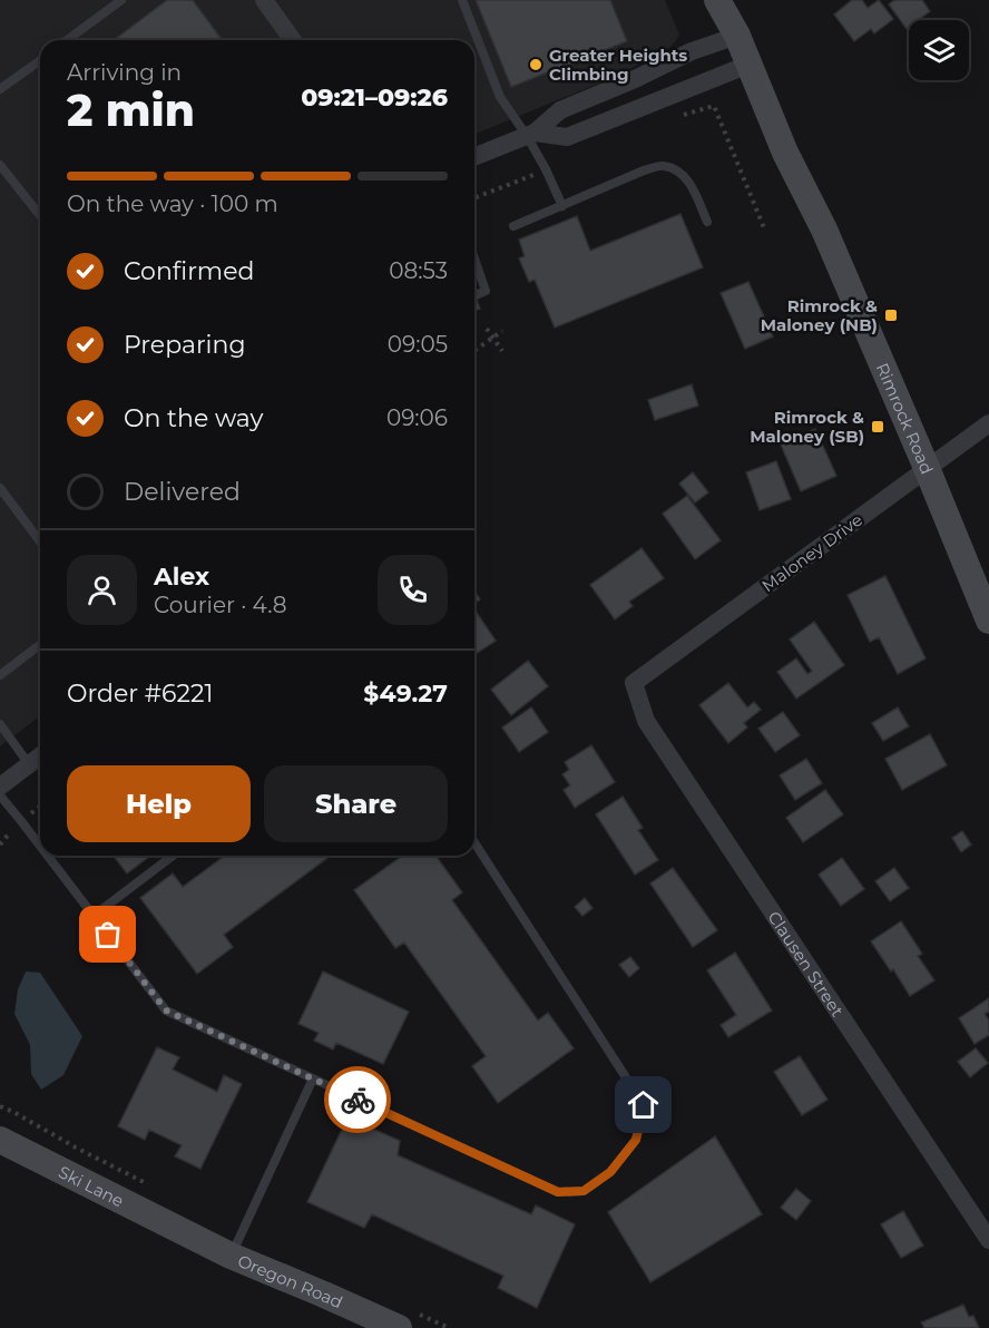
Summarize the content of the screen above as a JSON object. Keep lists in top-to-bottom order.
{
  "streets": {
    "main road": ["Rimrock Road", "Ski Lane", "Oregon Road"],
    "street": ["Maloney Drive", "Clausen Street"]
  },
  "crossings": [
    ["Rimrock Road", "Maloney Drive"],
    ["Maloney Drive", "Clausen Street"],
    ["Ski Lane", "Oregon Road"]
  ],
  "places": {
    "other": ["Greater Heights Climbing"],
    "transit": ["Rimrock & Maloney (NB)", "Rimrock & Maloney (SB)"]
  },
  "page": {
    "heading": ["2 min", "Arriving in", "09:21–09:26"],
    "panel": [
      "Alex",
      "Courier · 4.8",
      "Order #6221",
      "$49.27"
    ],
    "bar": "On the way · 100 m",
    "list": [
      ["Confirmed", "08:53"],
      ["Preparing", "09:05"],
      ["On the way", "09:06"],
      "Delivered"
    ],
    "buttons": ["Help", "Share"]
  }
}
